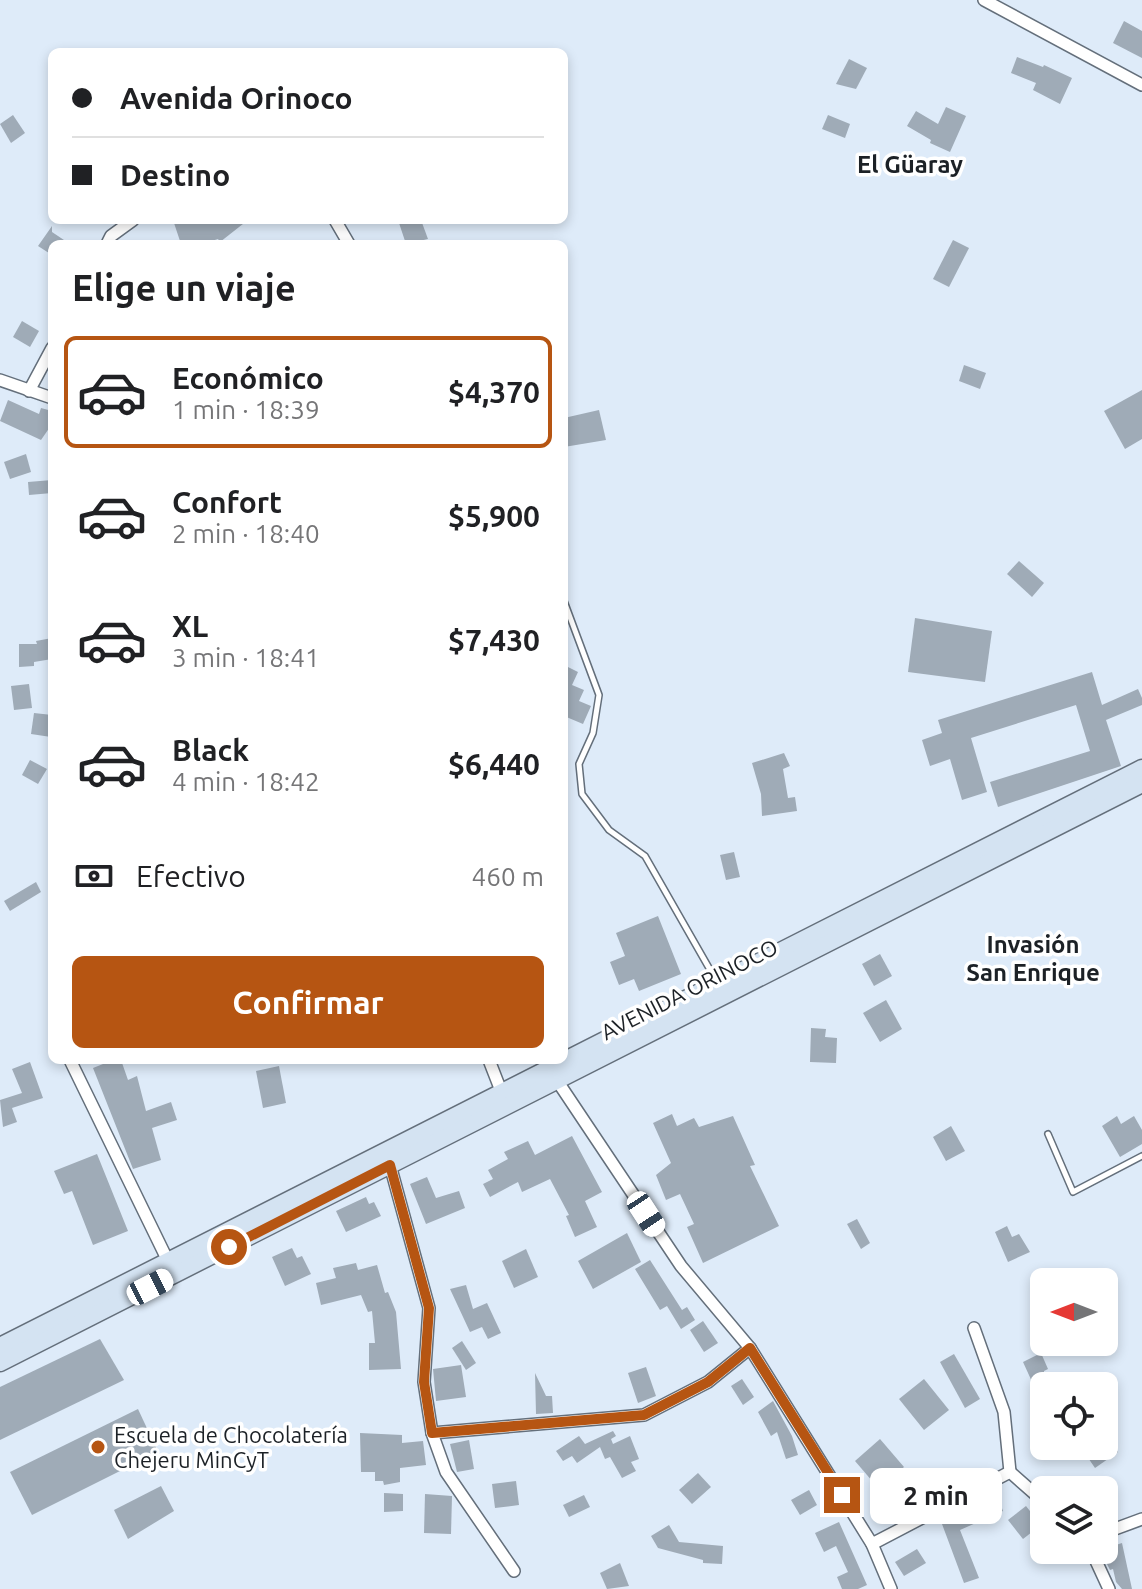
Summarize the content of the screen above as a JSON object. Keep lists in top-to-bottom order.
{
  "streets": {
    "street": ["AVENIDA ORINOCO"]
  },
  "districts": ["El Güaray", "Invasión San Enrique"],
  "places": ["Escuela de Chocolatería Chejeru MinCyT"],
  "north": "left",
  "page": {
    "banner": ["Avenida Orinoco", "Destino"],
    "heading": "Elige un viaje",
    "list": [
      {
        "name": "Económico",
        "note": "1 min · 18:39",
        "value": "$4,370"
      },
      {
        "name": "Confort",
        "note": "2 min · 18:40",
        "value": "$5,900"
      },
      {
        "name": "XL",
        "note": "3 min · 18:41",
        "value": "$7,430"
      },
      {
        "name": "Black",
        "note": "4 min · 18:42",
        "value": "$6,440"
      }
    ],
    "pay": ["Efectivo", "460 m"],
    "buttons": "Confirmar",
    "bubble": "2 min"
  }
}
